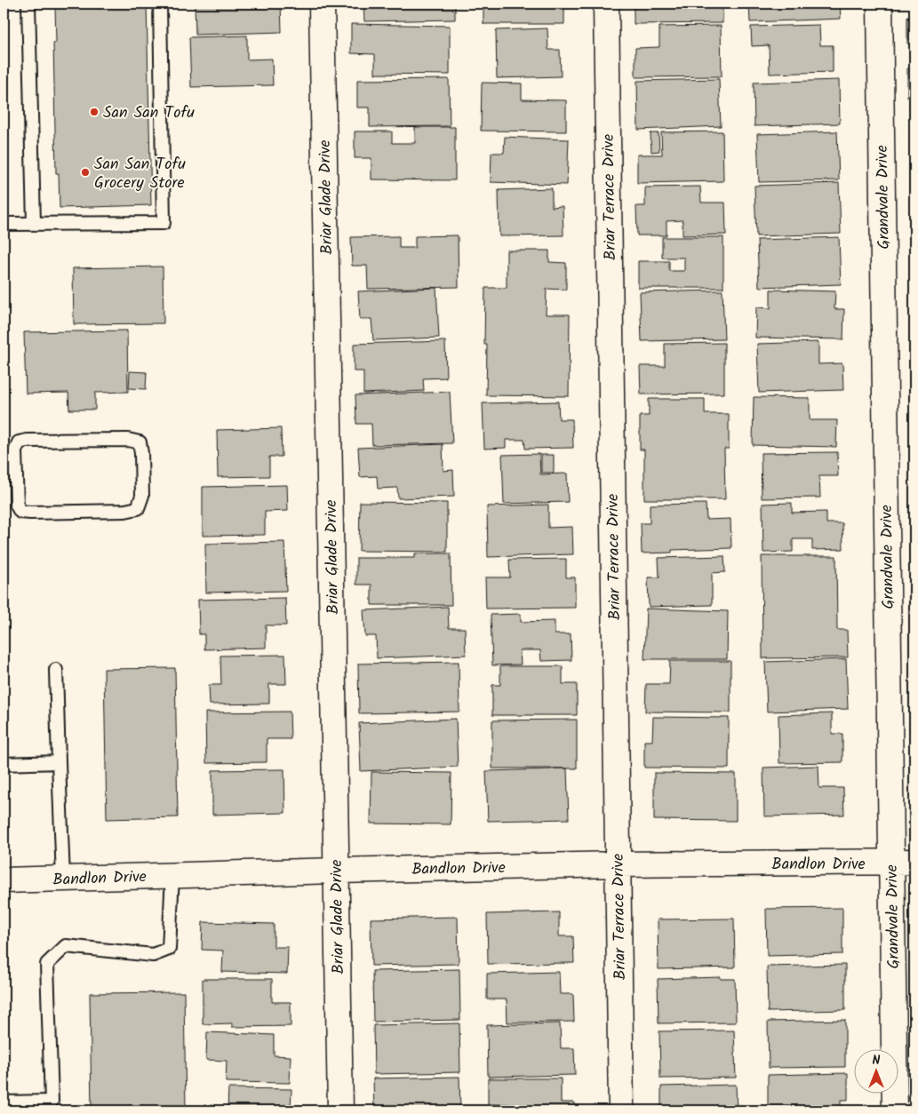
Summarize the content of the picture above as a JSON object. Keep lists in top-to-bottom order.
{
  "streets": {
    "street": [
      "Briar Glade Drive",
      "Briar Terrace Drive",
      "Grandvale Drive",
      "Bandlon Drive"
    ]
  },
  "crossings": [
    ["Briar Glade Drive", "Bandlon Drive"],
    ["Briar Terrace Drive", "Bandlon Drive"],
    ["Grandvale Drive", "Bandlon Drive"]
  ],
  "places": ["San San Tofu", "San San Tofu Grocery Store"],
  "north": "top"
}
